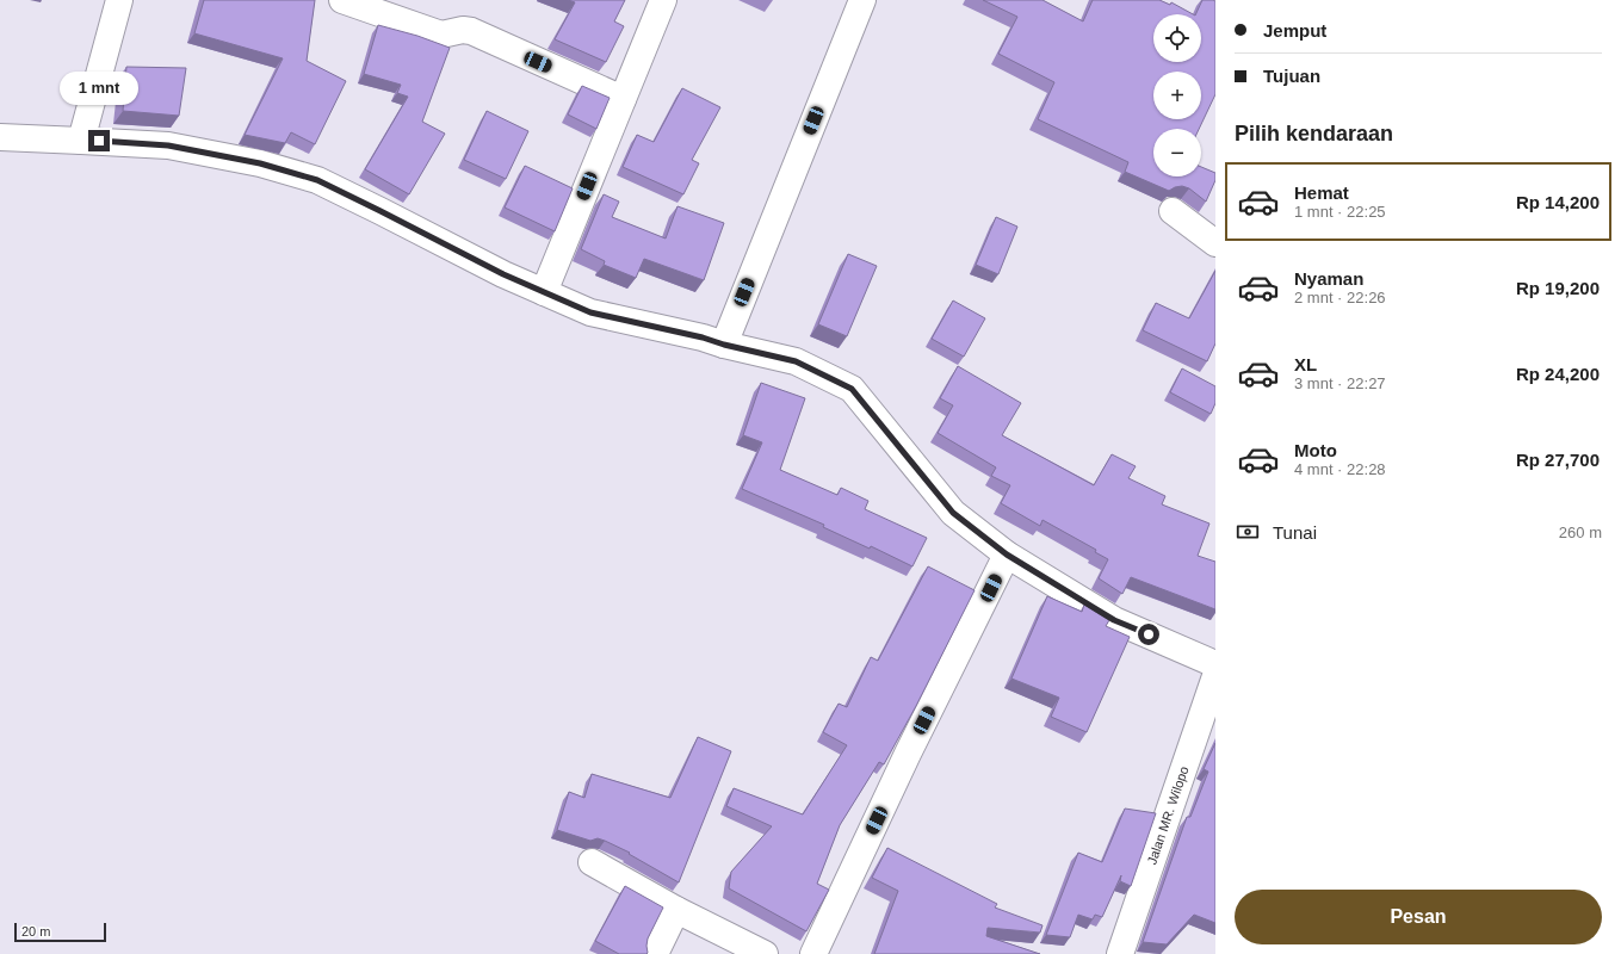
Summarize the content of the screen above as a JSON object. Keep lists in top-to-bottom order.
{
  "streets": {
    "street": ["Jalan MR. Wilopo"]
  },
  "scale_bar": "20 m",
  "page": {
    "banner": ["Jemput", "Tujuan"],
    "map_buttons": ["+", "−"],
    "bubble": "1 mnt",
    "heading": "Pilih kendaraan",
    "list": [
      {
        "name": "Hemat",
        "note": "1 mnt · 22:25",
        "value": "Rp 14,200"
      },
      {
        "name": "Nyaman",
        "note": "2 mnt · 22:26",
        "value": "Rp 19,200"
      },
      {
        "name": "XL",
        "note": "3 mnt · 22:27",
        "value": "Rp 24,200"
      },
      {
        "name": "Moto",
        "note": "4 mnt · 22:28",
        "value": "Rp 27,700"
      }
    ],
    "pay": ["Tunai", "260 m"],
    "buttons": "Pesan",
    "scale": "20 m"
  }
}
